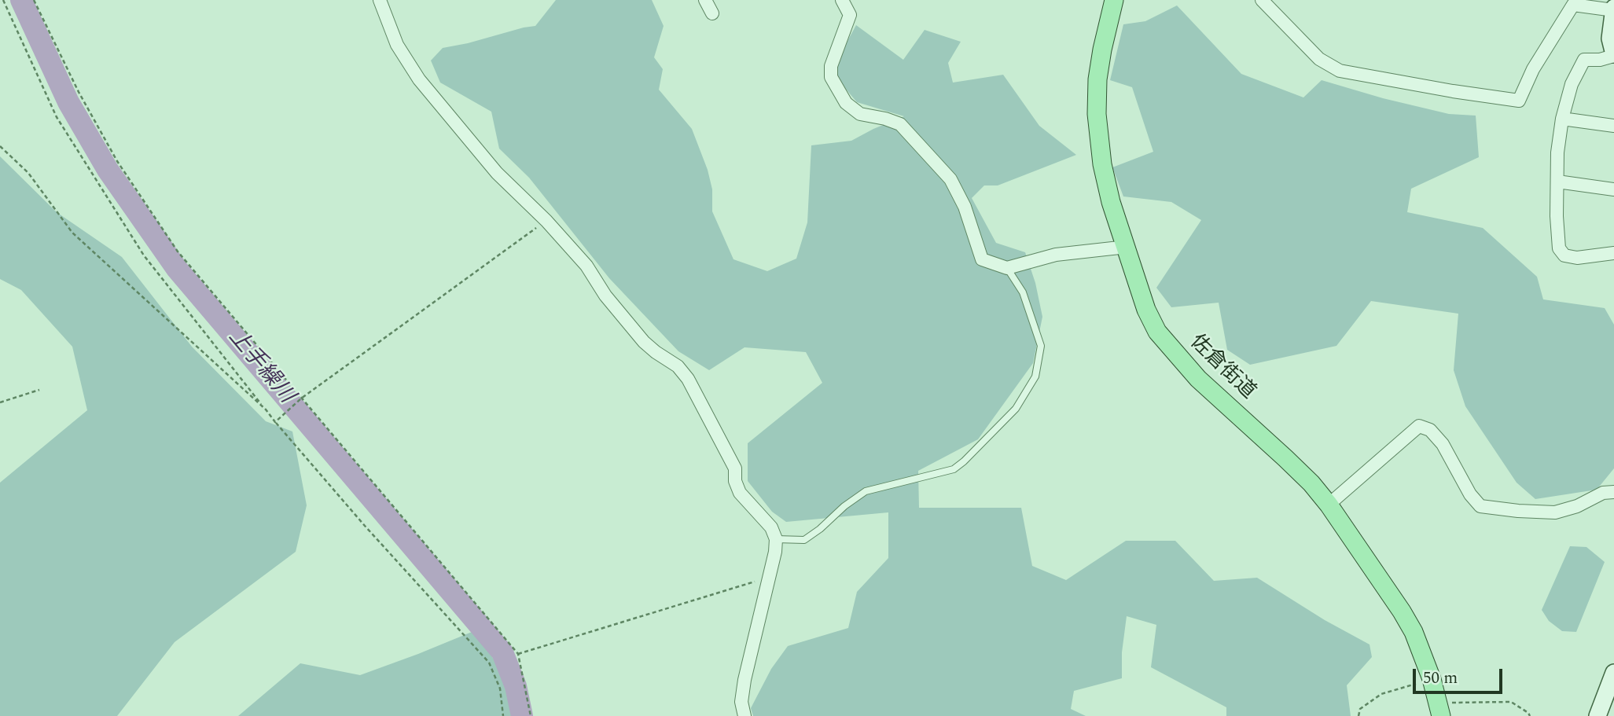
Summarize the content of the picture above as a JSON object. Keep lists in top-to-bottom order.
{
  "streets": {
    "main road": ["佐倉街道"]
  },
  "water": ["上手繰川"],
  "scale_bar": "50 m"
}
